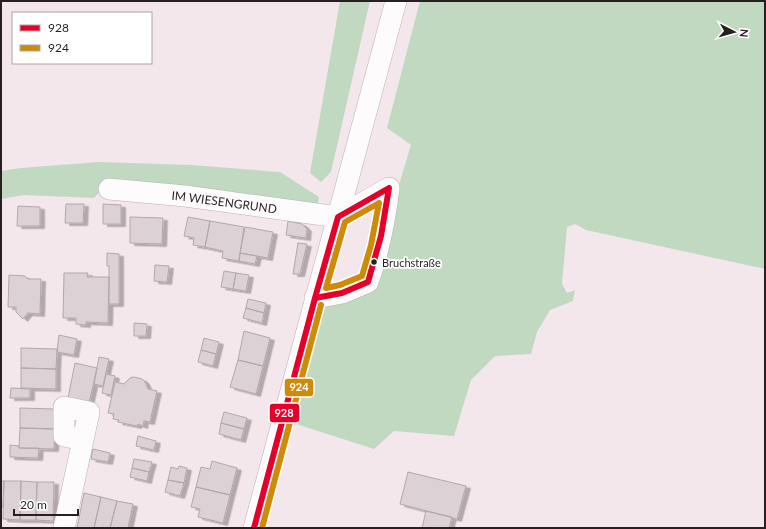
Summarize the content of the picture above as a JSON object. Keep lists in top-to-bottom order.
{
  "streets": {
    "street": ["IM WIESENGRUND"]
  },
  "places": ["Bruchstraße"],
  "lines": ["transit line 928", "transit line 924"],
  "legend": ["928", "924"],
  "scale_bar": "20 m",
  "north": "right"
}
